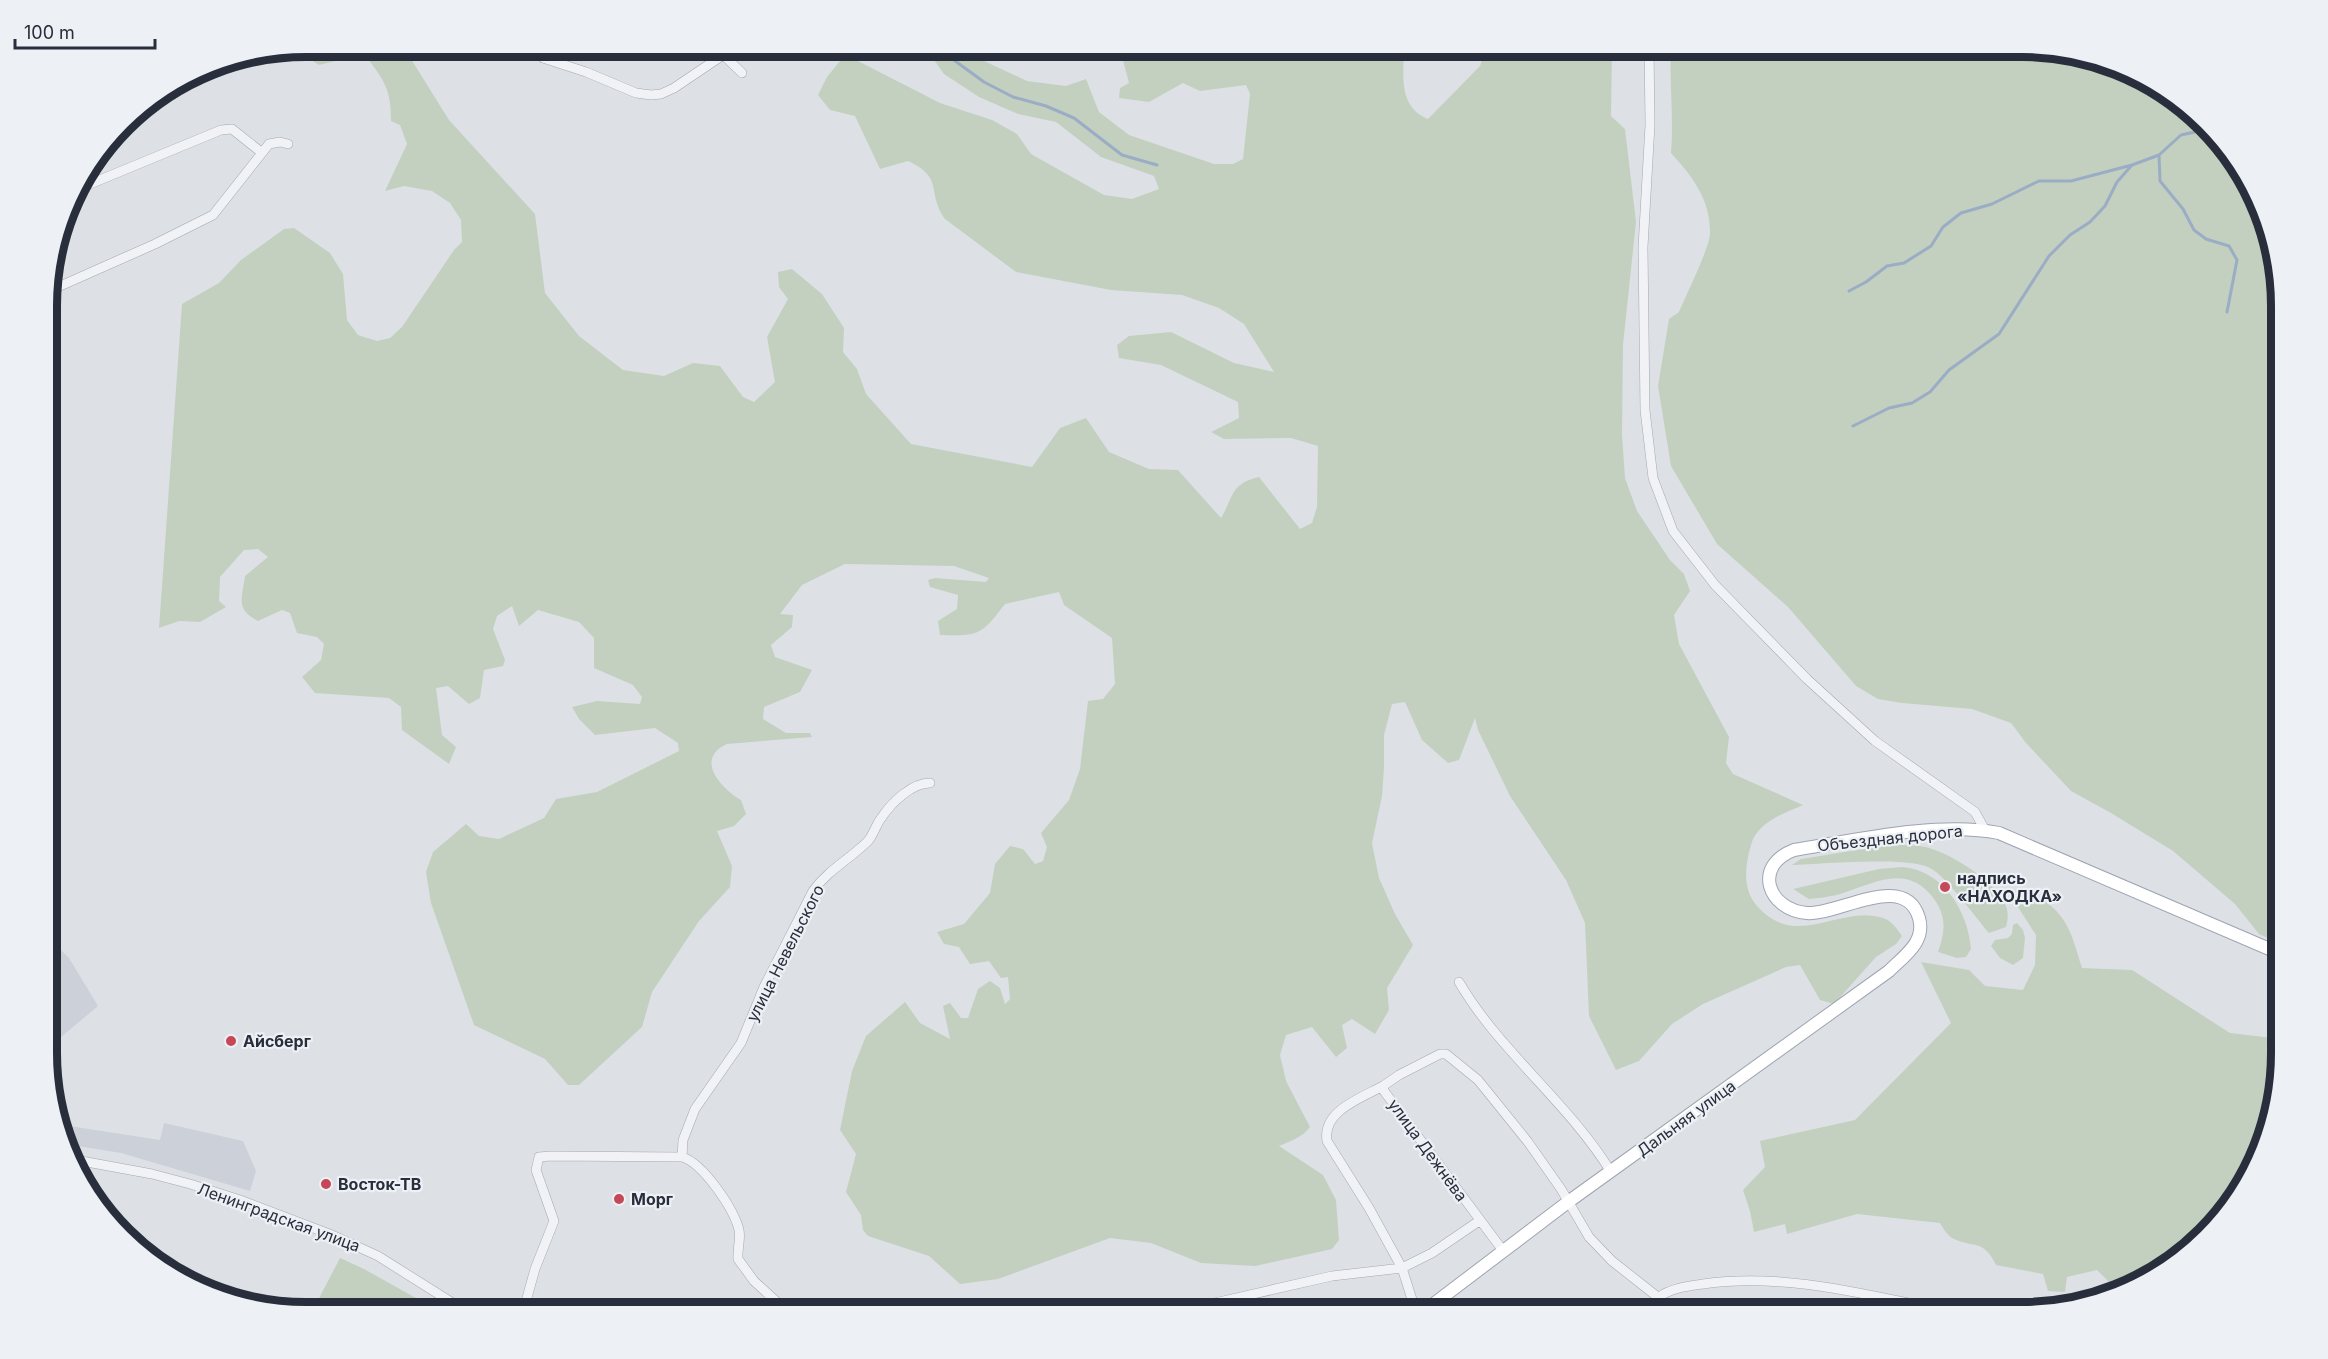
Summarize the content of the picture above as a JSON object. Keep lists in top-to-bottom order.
{
  "streets": {
    "main road": ["Объездная дорога", "Дальняя улица"],
    "street": ["улица Невельского", "улица Дежнёва", "Ленинградская улица"]
  },
  "crossings": [
    ["Объездная дорога", "Дальняя улица"],
    ["Дальняя улица", "улица Дежнёва"]
  ],
  "places": [
    "надпись «НАХОДКА»",
    "Айсберг",
    "Восток-ТВ",
    "Морг"
  ],
  "scale_bar": "100 m"
}
